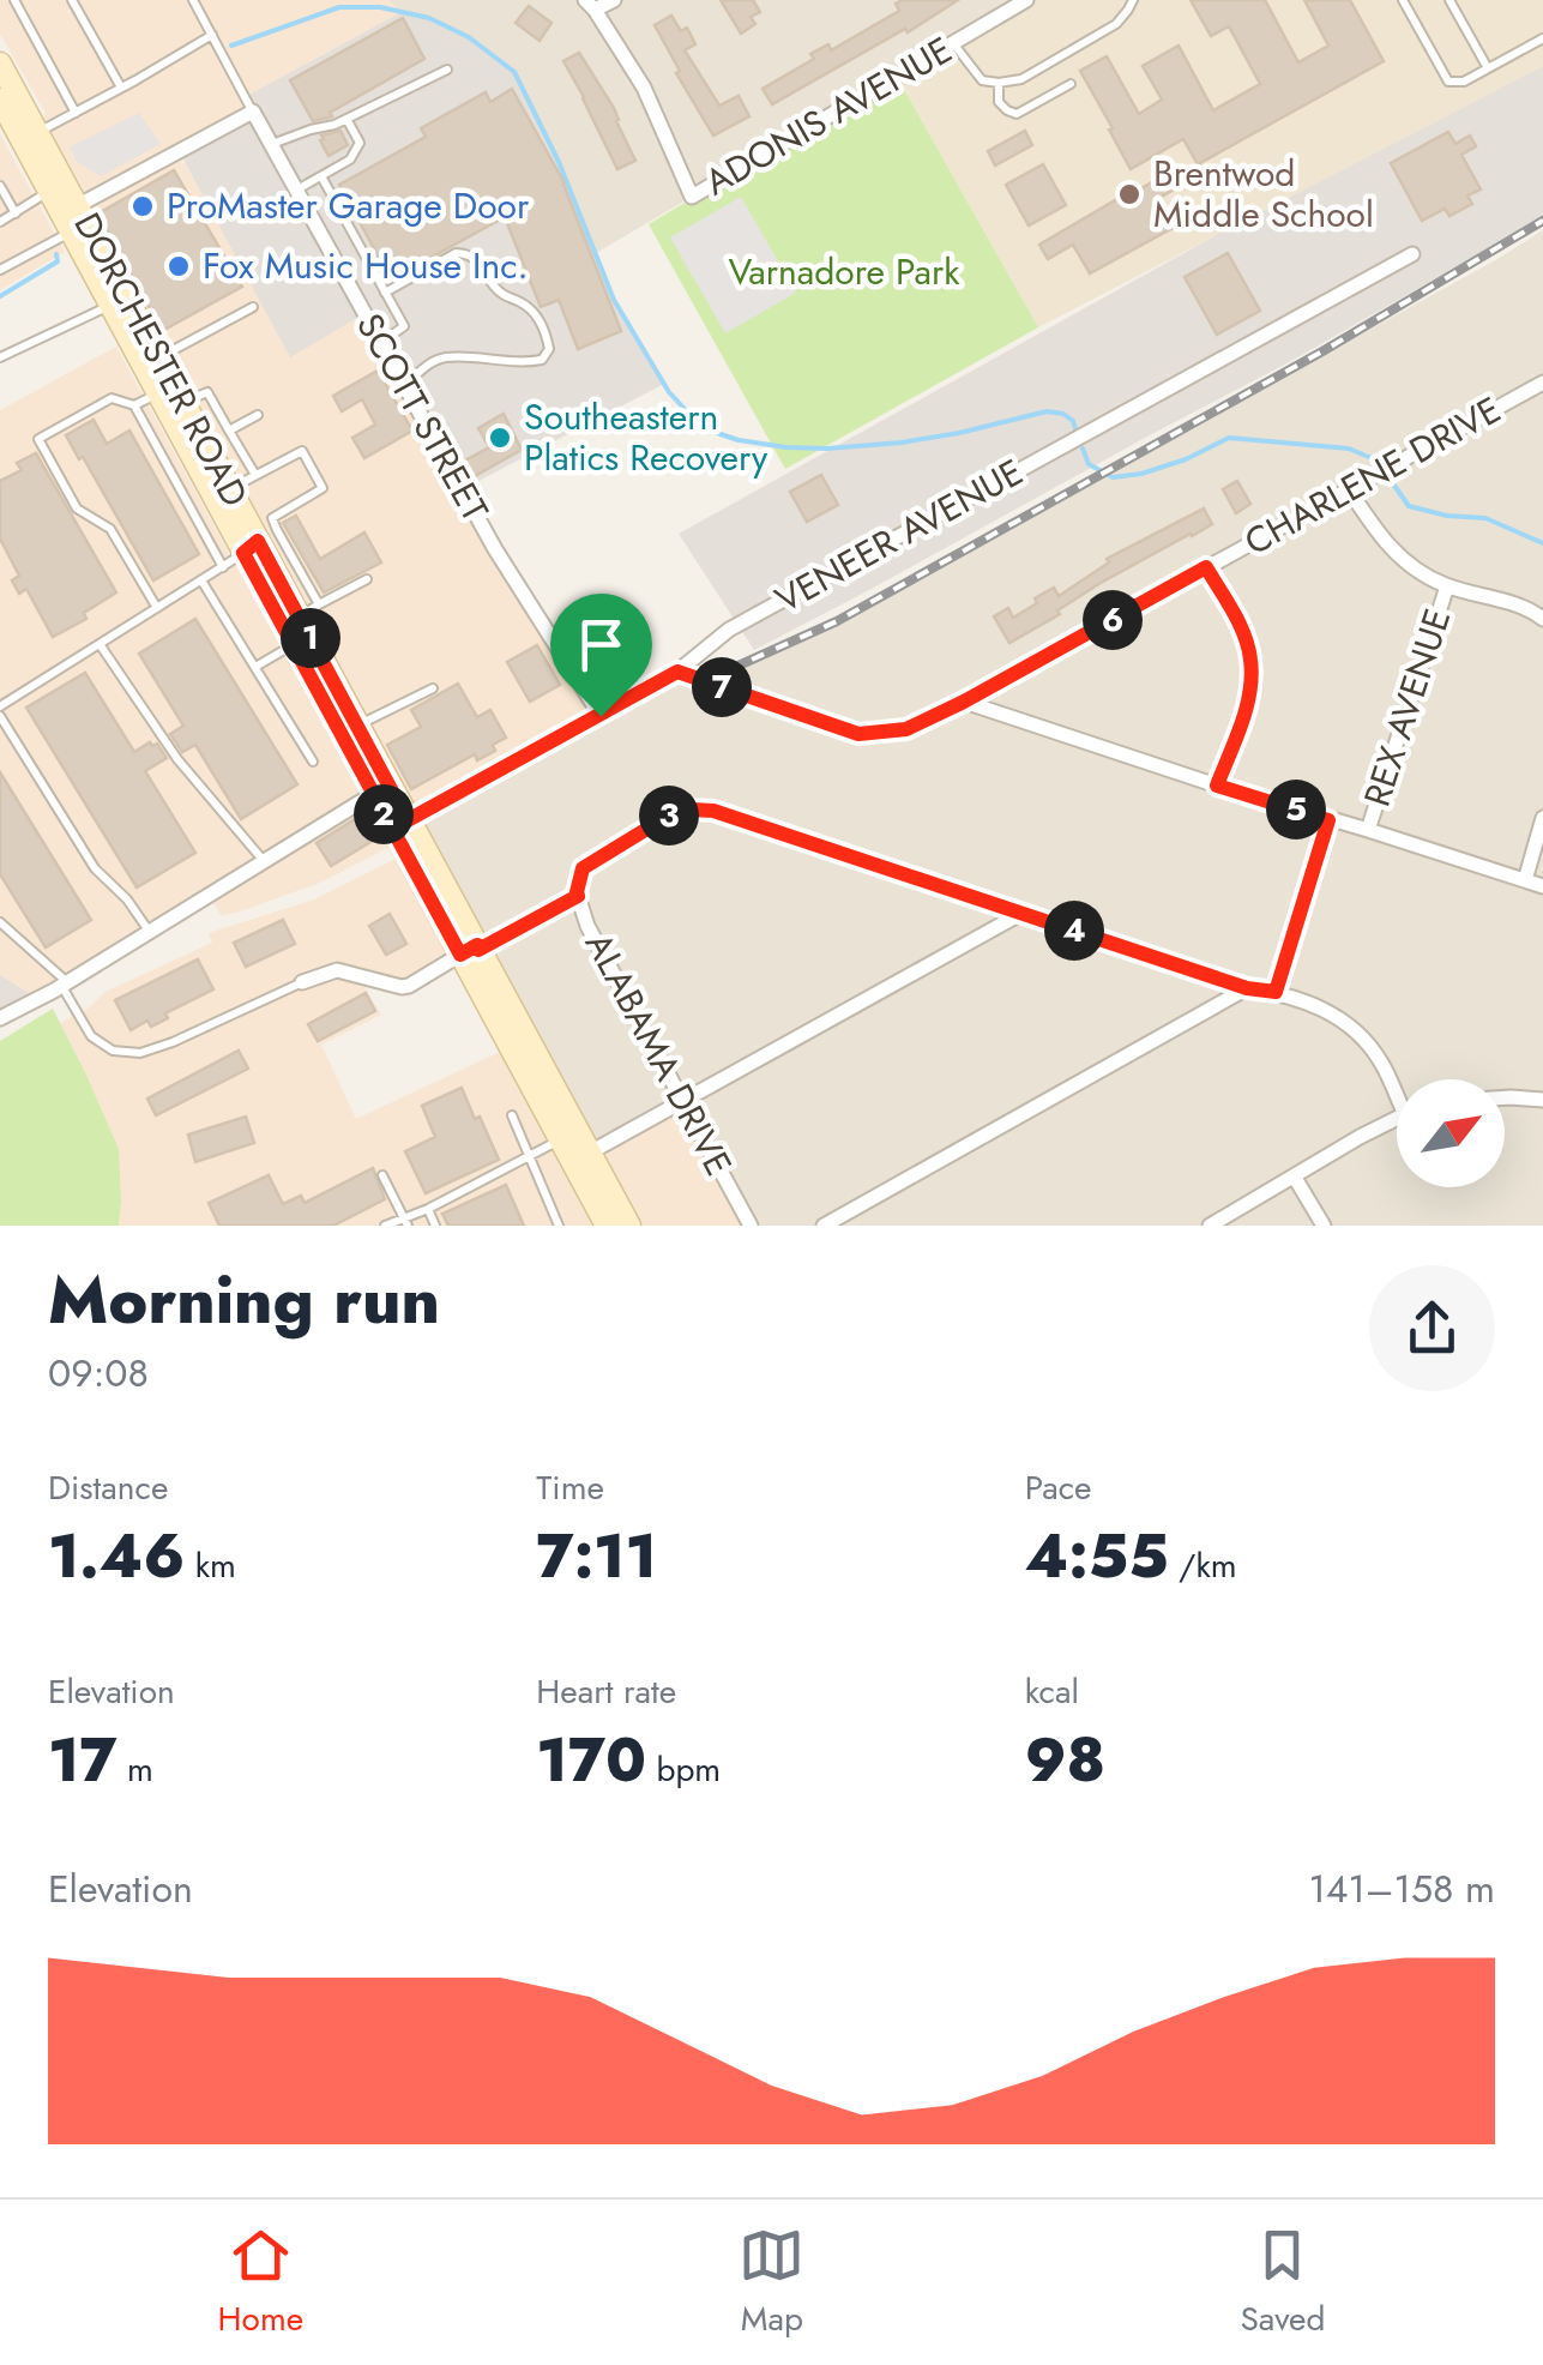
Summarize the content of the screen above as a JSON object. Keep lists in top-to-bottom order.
{
  "streets": {
    "main road": ["DORCHESTER ROAD"],
    "street": [
      "ADONIS AVENUE",
      "SCOTT STREET",
      "CHARLENE DRIVE",
      "VENEER AVENUE",
      "REX AVENUE",
      "ALABAMA DRIVE"
    ]
  },
  "crossings": [
    ["DORCHESTER ROAD", "VENEER AVENUE"],
    ["SCOTT STREET", "VENEER AVENUE"],
    ["CHARLENE DRIVE", "VENEER AVENUE"],
    ["REX AVENUE", "ALABAMA DRIVE"]
  ],
  "parks": ["Varnadore Park"],
  "places": [
    "Brentwod Middle School",
    "ProMaster Garage Door",
    "Fox Music House Inc.",
    "Southeastern Platics Recovery"
  ],
  "north": "top right",
  "page": {
    "pins": [
      "6",
      "1",
      "7",
      "5",
      "2",
      "3",
      "4"
    ],
    "heading": ["Morning run", "09:08"],
    "stats": [
      ["Distance", "1.46 km"],
      ["Time", "7:11"],
      ["Pace", "4:55 /km"],
      ["Elevation", "17 m"],
      ["Heart rate", "170 bpm"],
      ["kcal", "98"]
    ],
    "chart": ["Elevation", "141–158 m"],
    "tabs": ["Home", "Map", "Saved"]
  }
}
